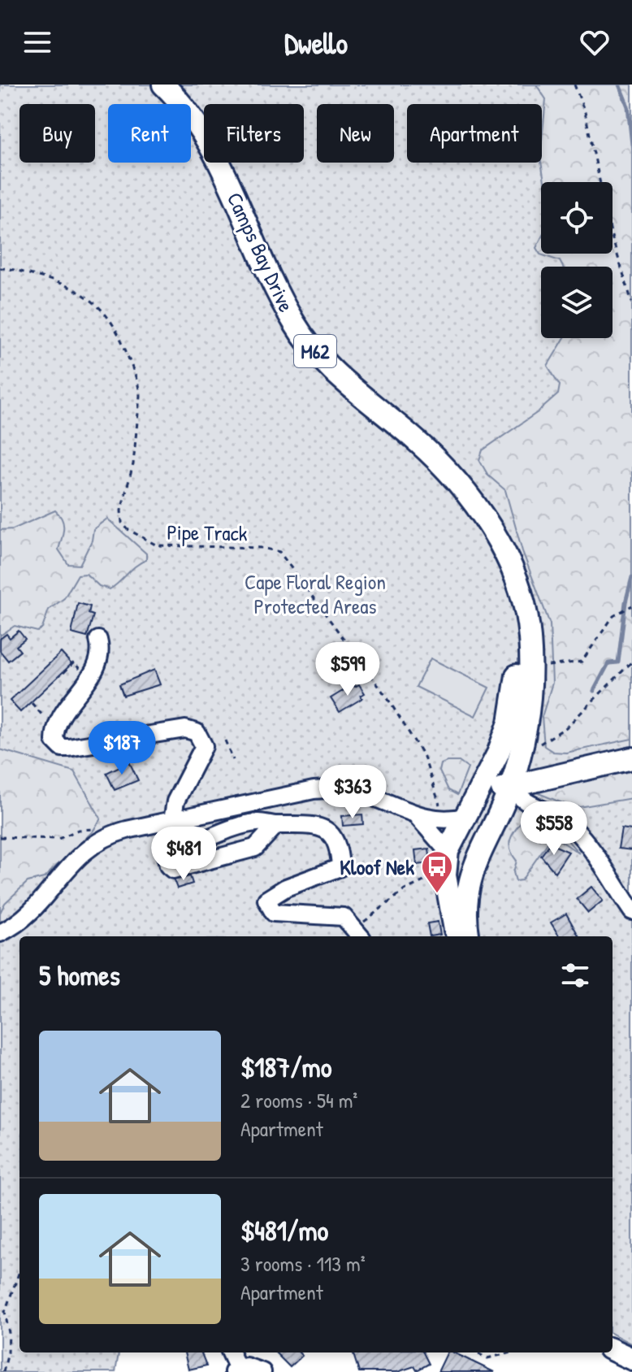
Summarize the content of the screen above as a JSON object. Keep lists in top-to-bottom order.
{
  "streets": {
    "main road": ["Camps Bay Drive", "M62"],
    "path": ["Pipe Track"]
  },
  "crossings": [
    ["Camps Bay Drive", "M62"]
  ],
  "parks": ["Cape Floral Region Protected Areas"],
  "places": {
    "bus stop": ["Kloof Nek"]
  },
  "page": {
    "header": "Dwello",
    "chip": [
      "Buy",
      "Rent",
      "Filters",
      "New",
      "Apartment"
    ],
    "price": [
      "$599",
      "$187",
      "$363",
      "$558",
      "$481"
    ],
    "heading": "5 homes",
    "list": [
      {
        "name": "$187/mo",
        "note": "2 rooms · 54 m² · Apartment"
      },
      {
        "name": "$481/mo",
        "note": "3 rooms · 113 m² · Apartment"
      }
    ]
  }
}
